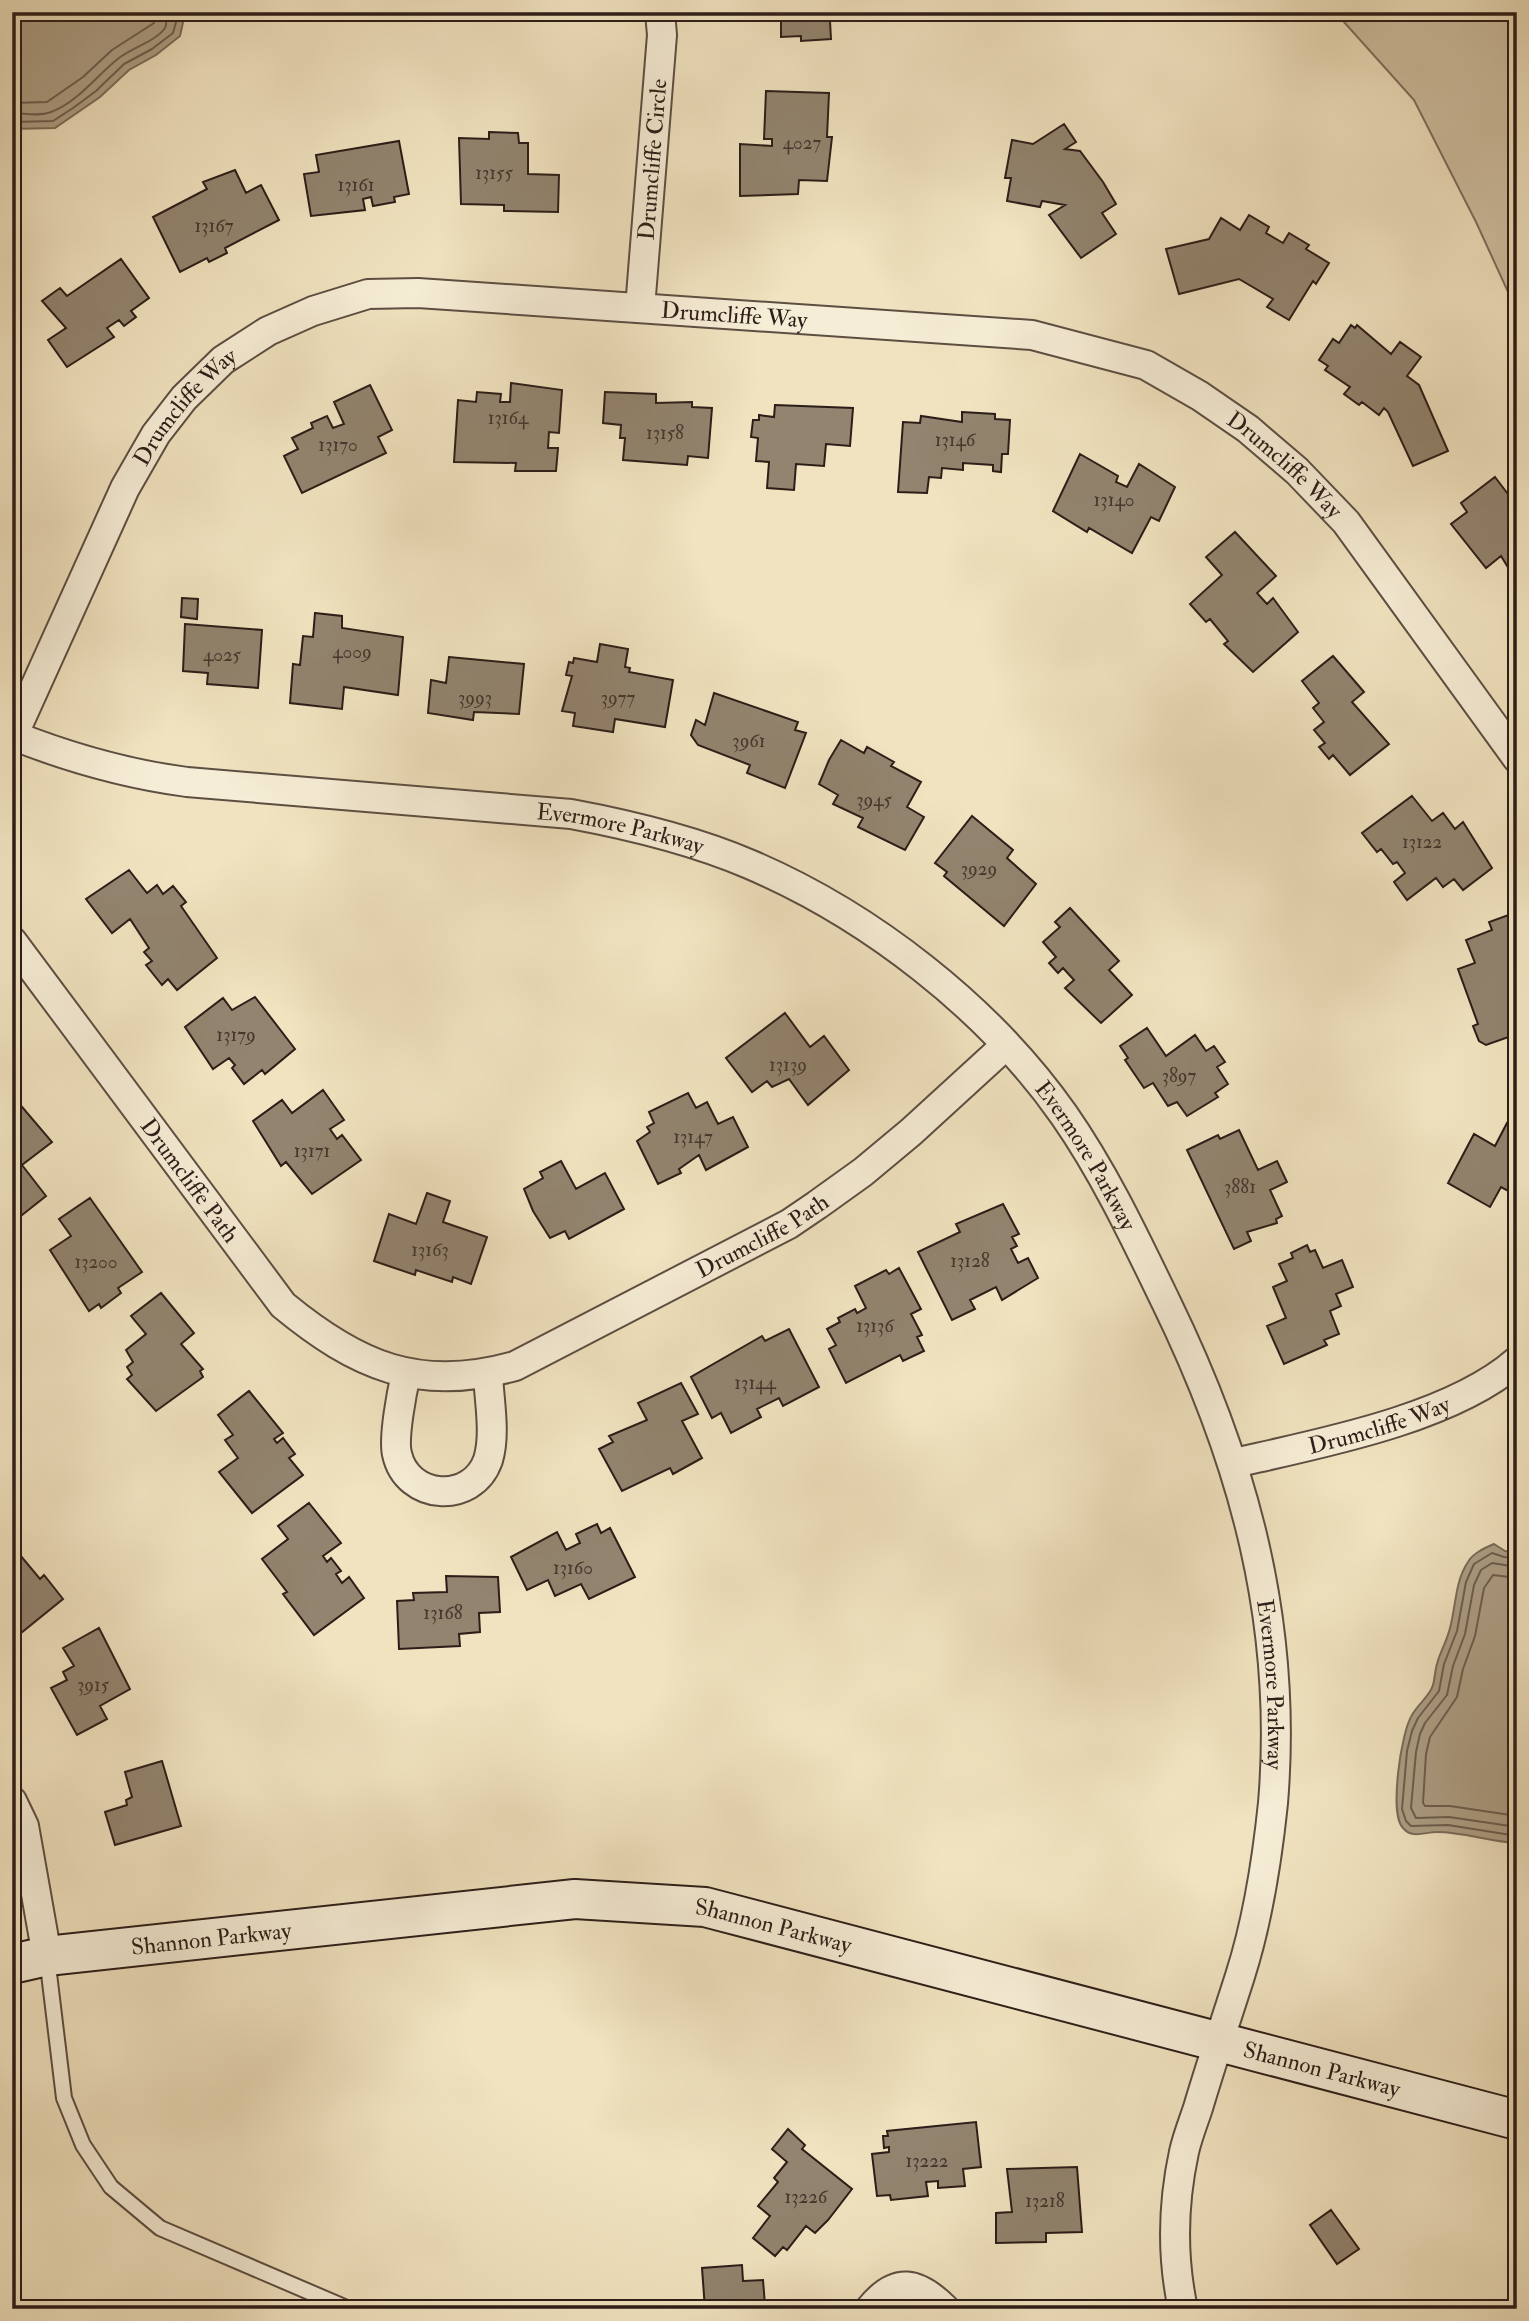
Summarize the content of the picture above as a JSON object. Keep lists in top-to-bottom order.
{
  "streets": {
    "street": [
      "Drumcliffe Circle",
      "Drumcliffe Way",
      "Evermore Parkway",
      "Drumcliffe Path",
      "Shannon Parkway"
    ]
  },
  "crossings": [
    ["Drumcliffe Circle", "Drumcliffe Way"],
    ["Drumcliffe Way", "Evermore Parkway"],
    ["Evermore Parkway", "Drumcliffe Path"],
    ["Evermore Parkway", "Shannon Parkway"]
  ],
  "house_numbers": [
    "4027",
    "13155",
    "13161",
    "13167",
    "13164",
    "13158",
    "13146",
    "13170",
    "13140",
    "4009",
    "4025",
    "3993",
    "3977",
    "3961",
    "3945",
    "13122",
    "3929",
    "13179",
    "13139",
    "3897",
    "13147",
    "13171",
    "3881",
    "13163",
    "13128",
    "13200",
    "13136",
    "13144",
    "13160",
    "13168",
    "3915",
    "13222",
    "13226",
    "13218"
  ]
}
